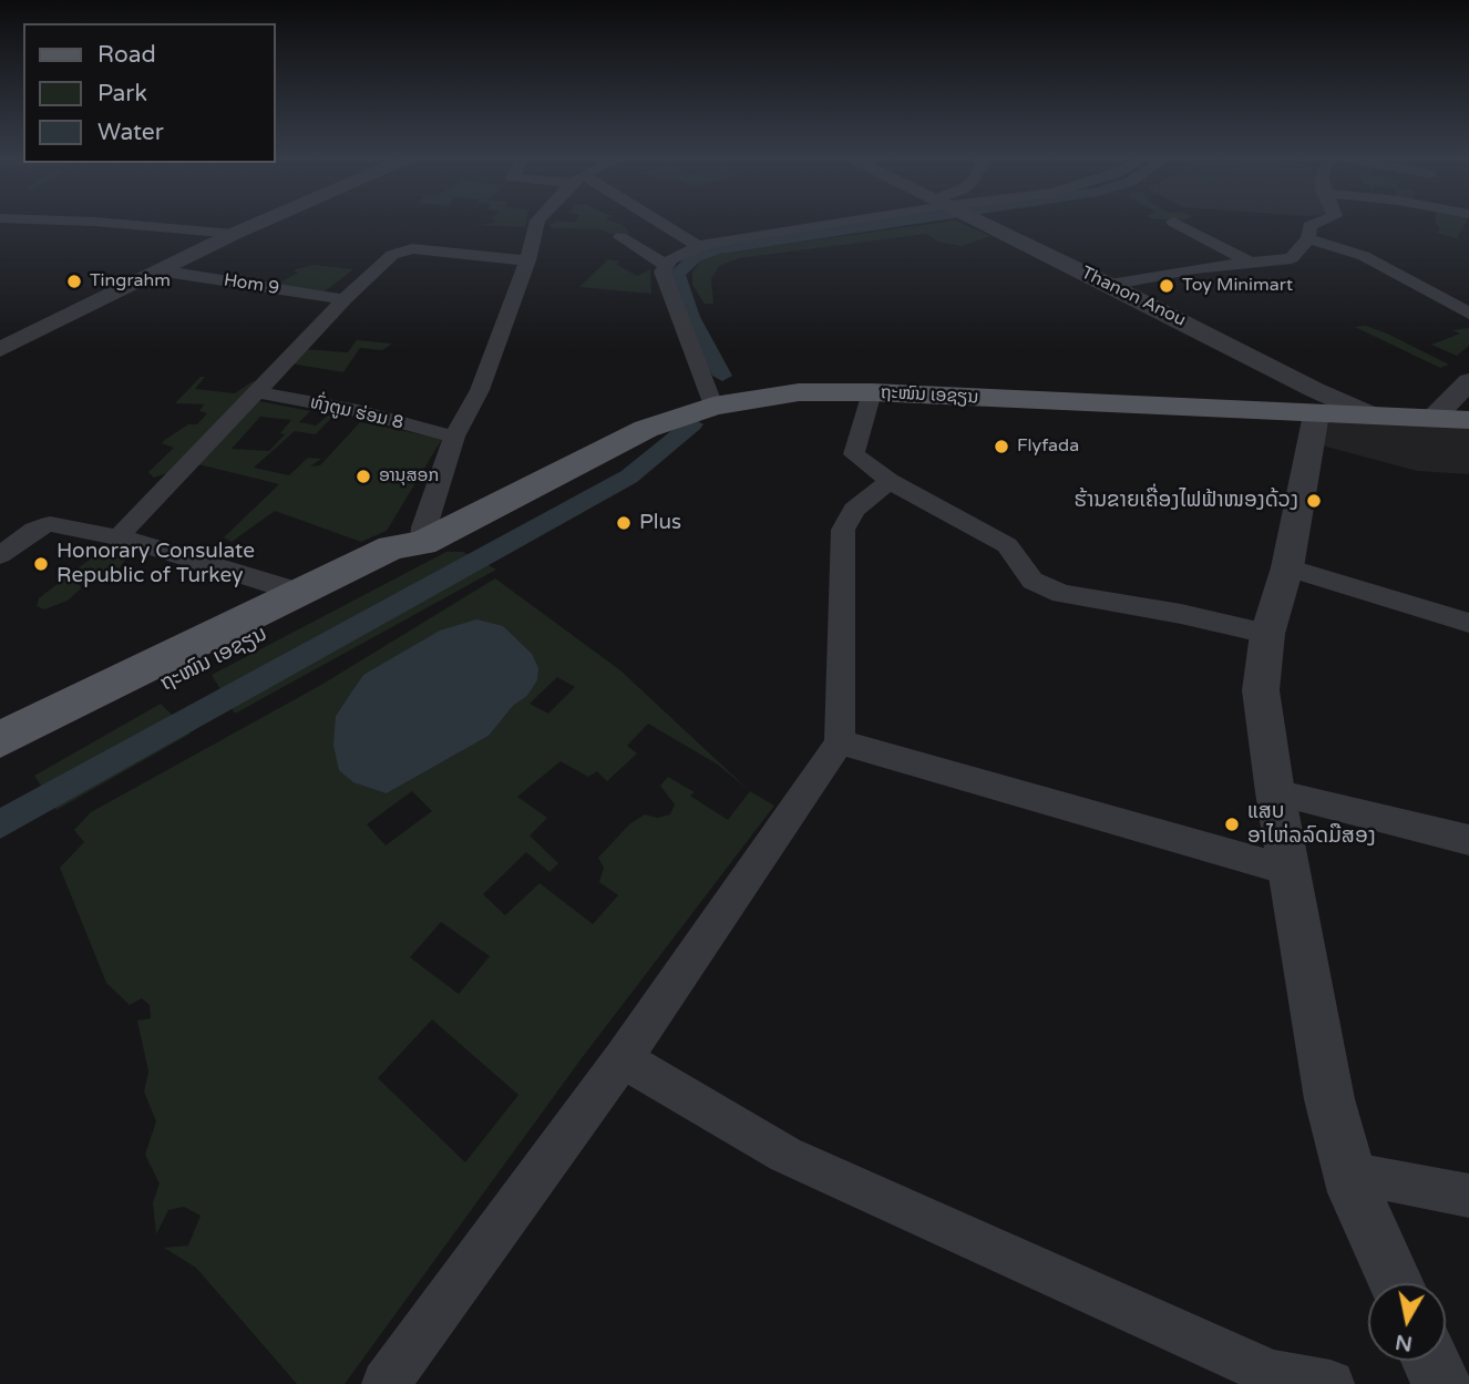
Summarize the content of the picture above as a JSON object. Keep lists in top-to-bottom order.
{
  "streets": {
    "main road": ["ຖະໜົນ ເອຊຽນ"],
    "street": ["Hom 9", "Thanon Anou", "ທົ່ງຕູມ ຮ່ອມ 8"]
  },
  "crossings": [
    ["Thanon Anou", "ຖະໜົນ ເອຊຽນ"]
  ],
  "places": [
    "Tingrahm",
    "Toy Minimart",
    "Flyfada",
    "ອານຸສອກ",
    "ຮ້ານຂາຍເຄື່ອງໄຟຟ້າໜອງດ້ວງ",
    "Plus",
    "Honorary Consulate Republic of Turkey",
    "ແສບ ອາໄຫ່ລລົດມືສອງ"
  ],
  "legend": ["Road", "Park", "Water"],
  "north": "bottom"
}
